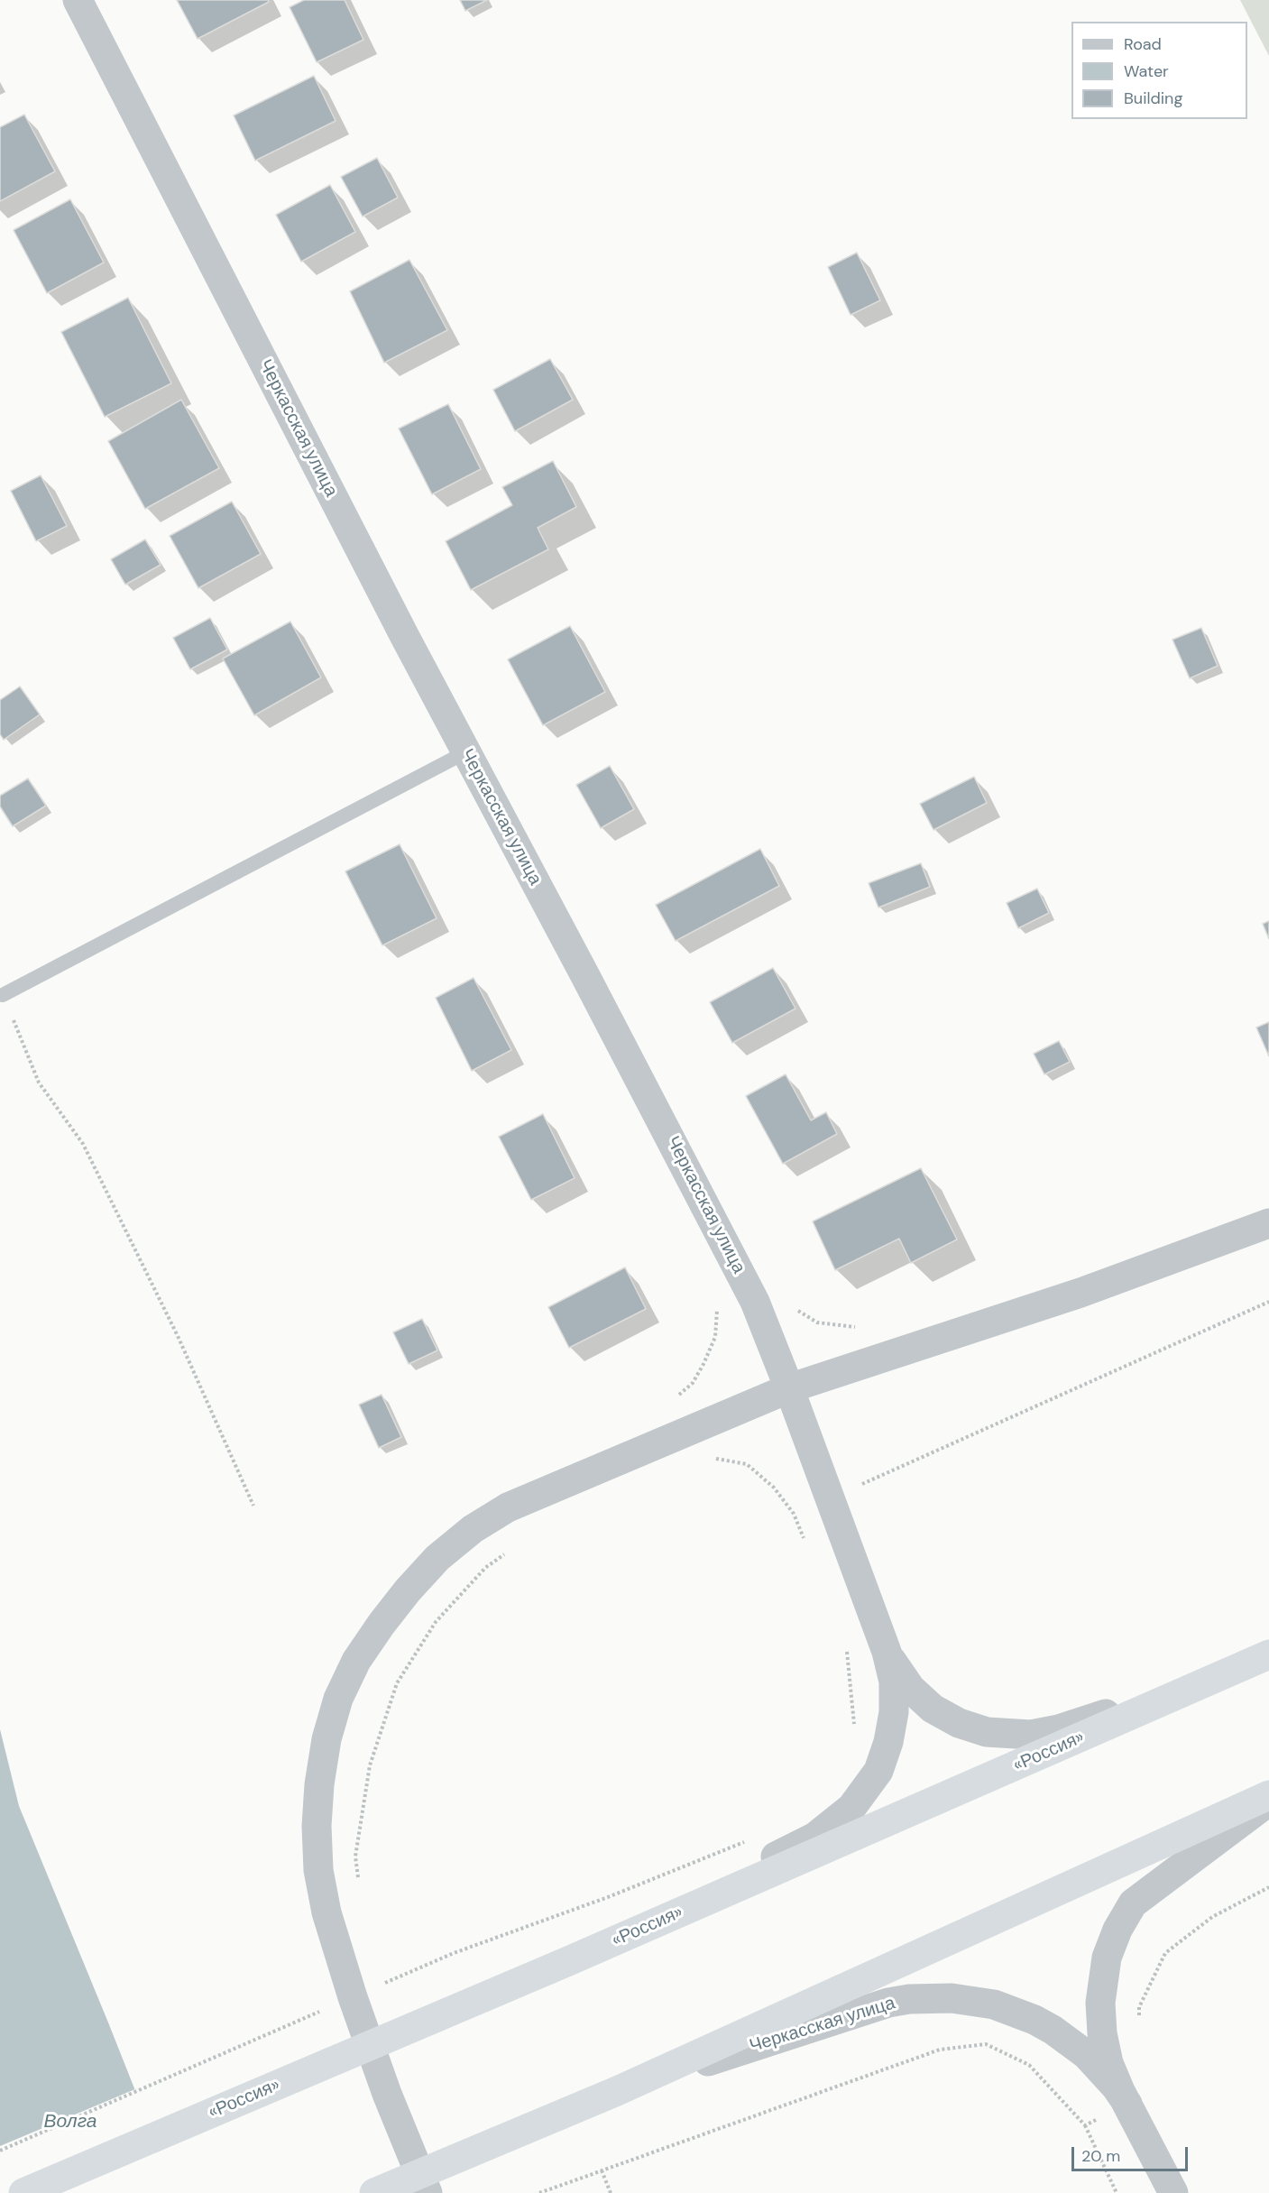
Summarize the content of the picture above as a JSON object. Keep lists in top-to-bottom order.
{
  "streets": {
    "highway": ["«Россия»"],
    "street": ["Черкасская улица"]
  },
  "crossings": [
    ["Черкасская улица", "«Россия»"]
  ],
  "water": ["Волга"],
  "legend": ["Road", "Water", "Building"],
  "scale_bar": "20 m"
}
